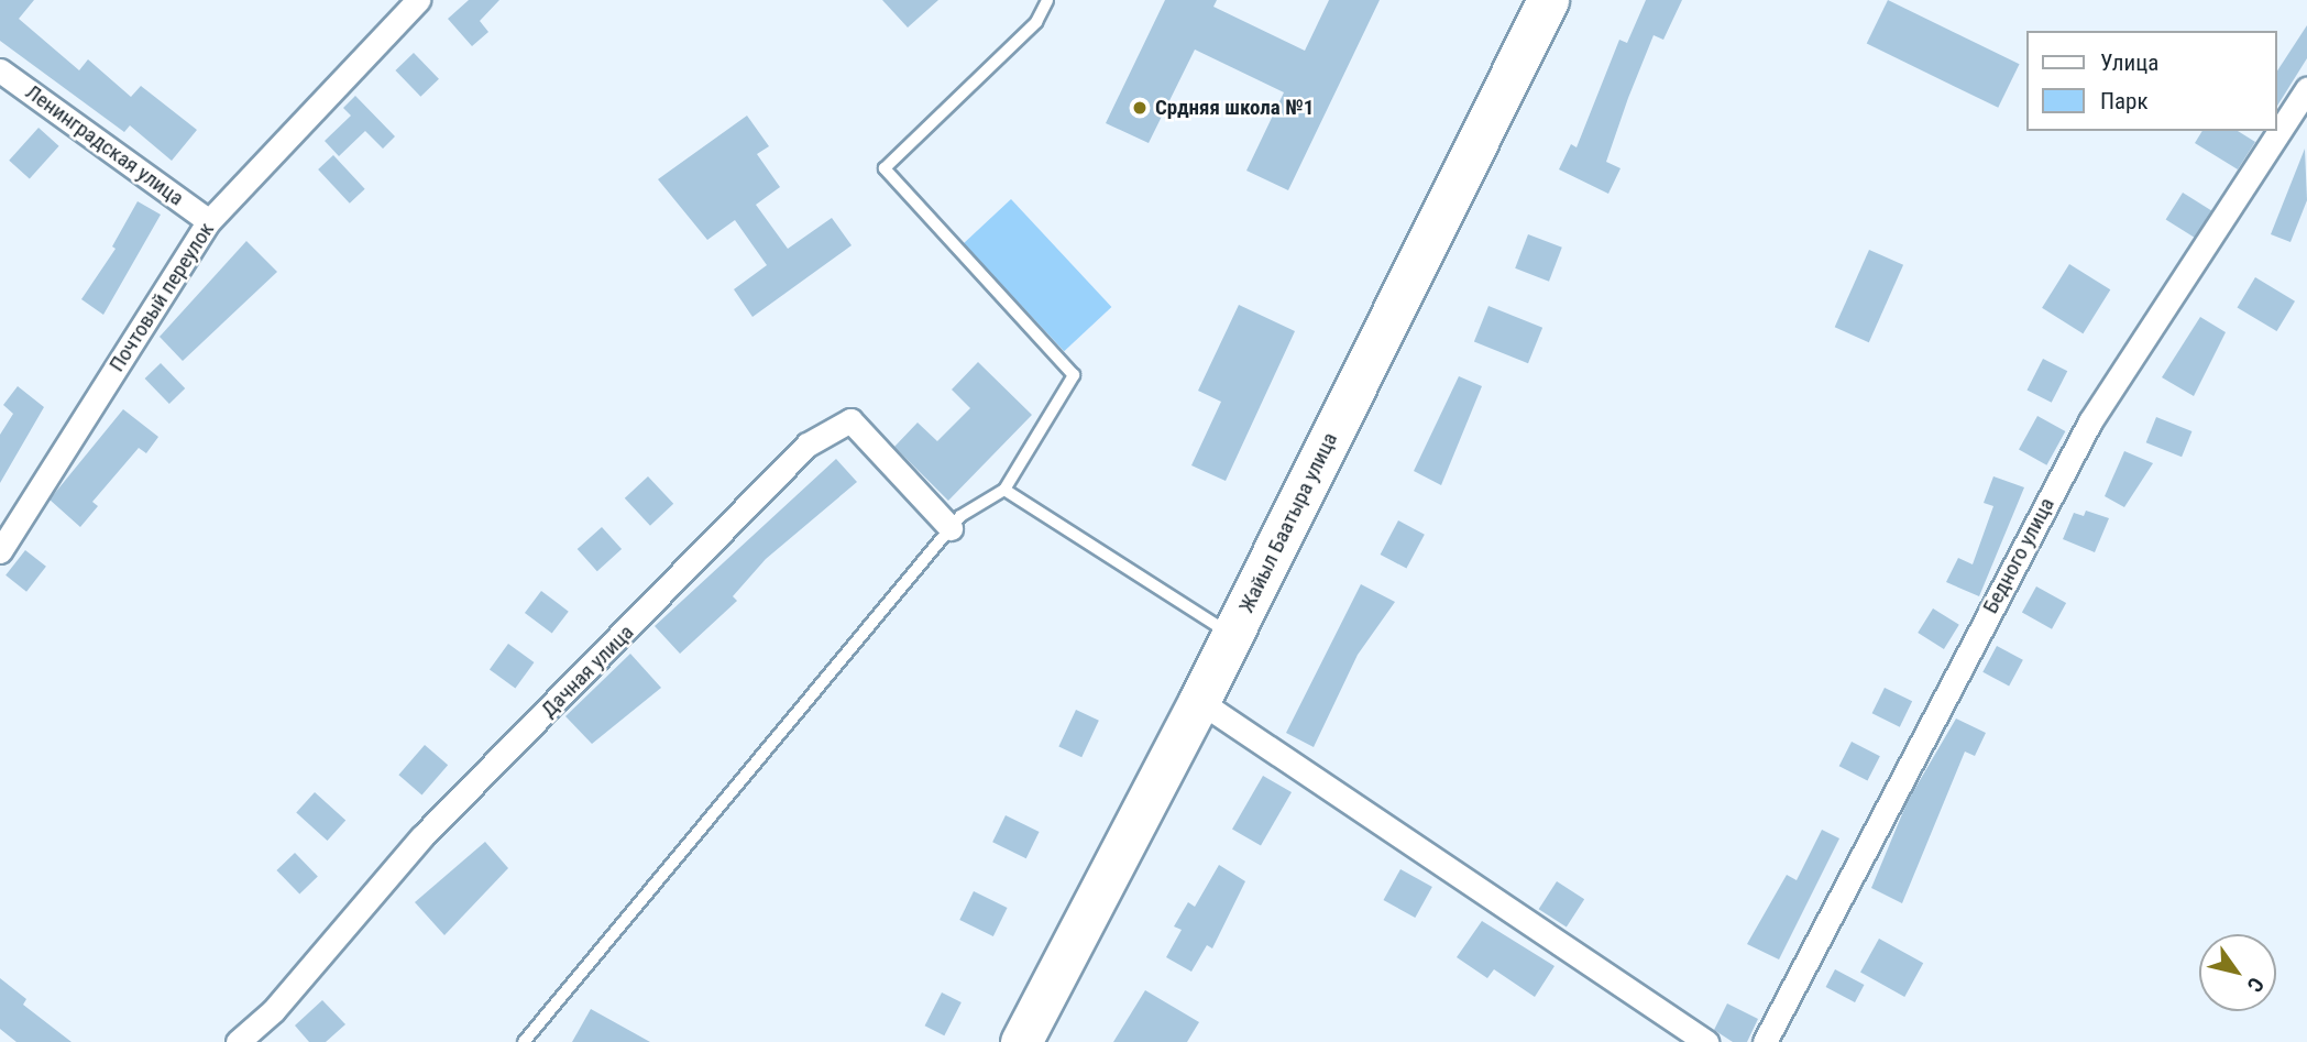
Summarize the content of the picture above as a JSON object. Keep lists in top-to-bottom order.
{
  "streets": {
    "highway": ["Жайыл Баатыра улица"],
    "street": [
      "Ленинградская улица",
      "Почтовый переулок",
      "Бедного улица",
      "Дачная улица"
    ]
  },
  "crossings": [
    ["Ленинградская улица", "Почтовый переулок"]
  ],
  "places": ["Срдняя школа №1"],
  "legend": ["Улица", "Парк"],
  "north": "bottom right"
}
